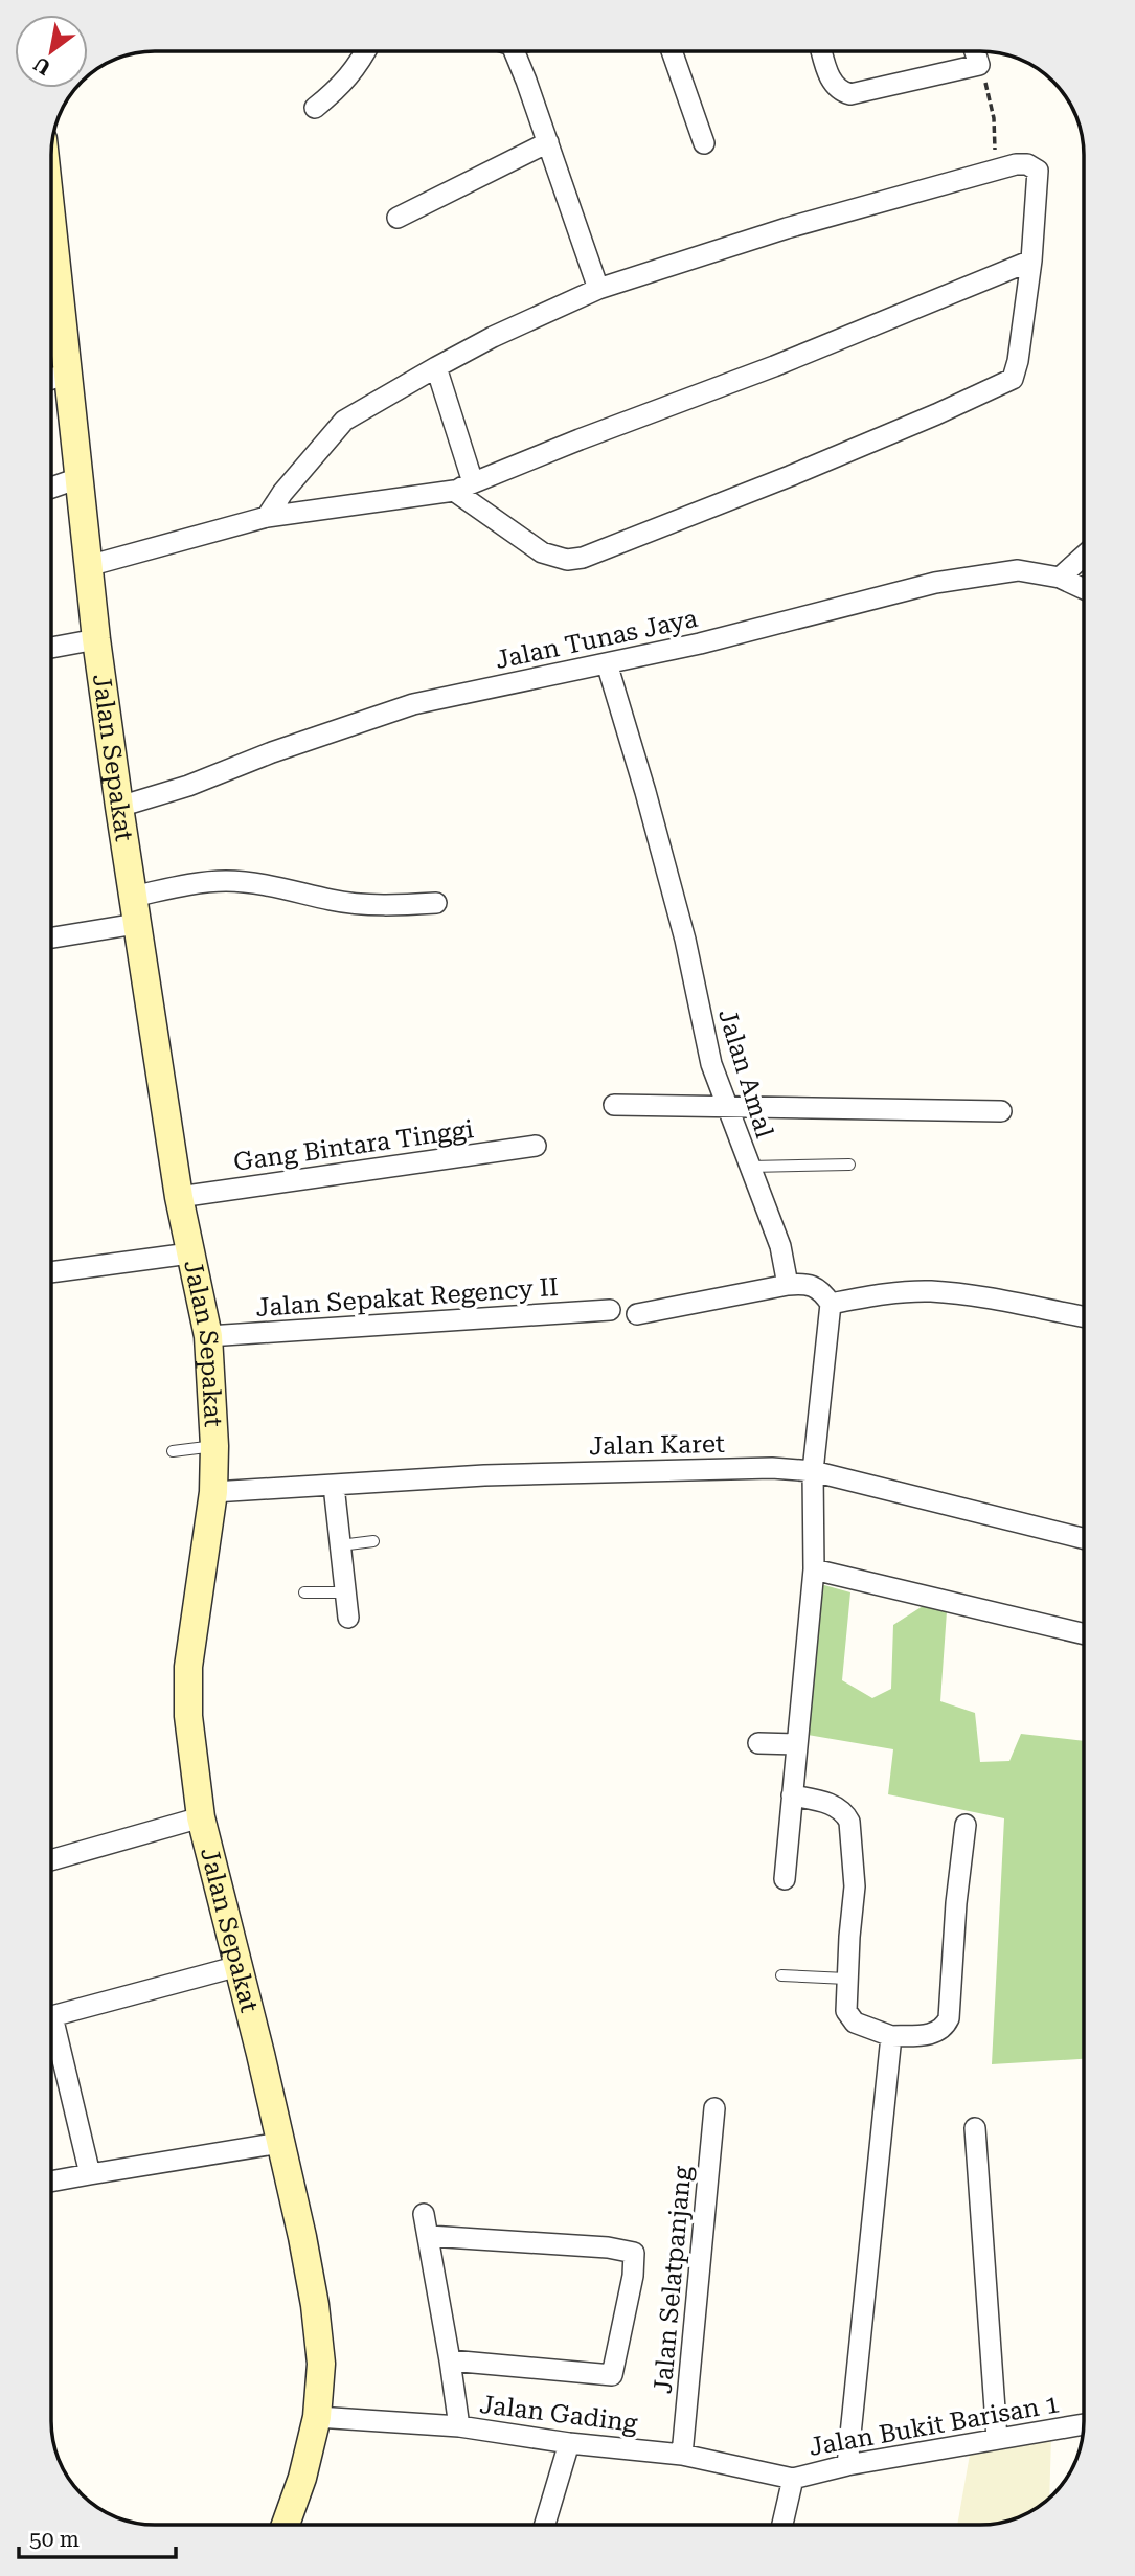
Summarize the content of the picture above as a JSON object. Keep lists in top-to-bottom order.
{
  "streets": {
    "main road": ["Jalan Sepakat"],
    "street": [
      "Jalan Tunas Jaya",
      "Jalan Amal",
      "Gang Bintara Tinggi",
      "Jalan Sepakat Regency II",
      "Jalan Karet",
      "Jalan Selatpanjang",
      "Jalan Gading",
      "Jalan Bukit Barisan 1"
    ]
  },
  "crossings": [
    ["Jalan Tunas Jaya", "Jalan Sepakat"],
    ["Jalan Tunas Jaya", "Jalan Amal"],
    ["Jalan Sepakat", "Gang Bintara Tinggi"],
    ["Jalan Sepakat", "Jalan Sepakat Regency II"],
    ["Jalan Sepakat", "Jalan Karet"],
    ["Jalan Sepakat", "Jalan Gading"],
    ["Jalan Selatpanjang", "Jalan Gading"],
    ["Jalan Gading", "Jalan Bukit Barisan 1"]
  ],
  "scale_bar": "50 m",
  "north": "bottom left"
}
